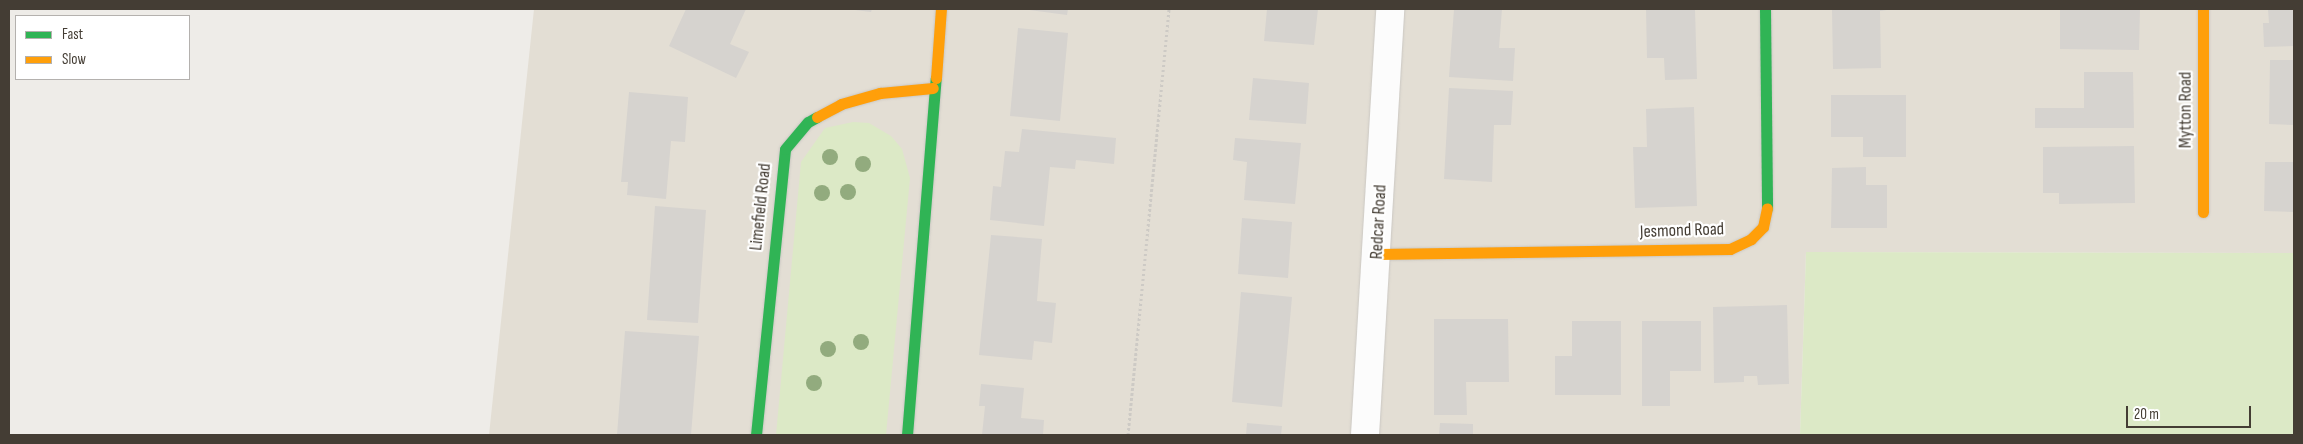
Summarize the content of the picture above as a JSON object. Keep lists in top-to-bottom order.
{
  "streets": {
    "street": [
      "Mytton Road",
      "Limefield Road",
      "Redcar Road",
      "Jesmond Road"
    ]
  },
  "crossings": [
    ["Redcar Road", "Jesmond Road"]
  ],
  "legend": ["Fast", "Slow"],
  "scale_bar": "20 m"
}
